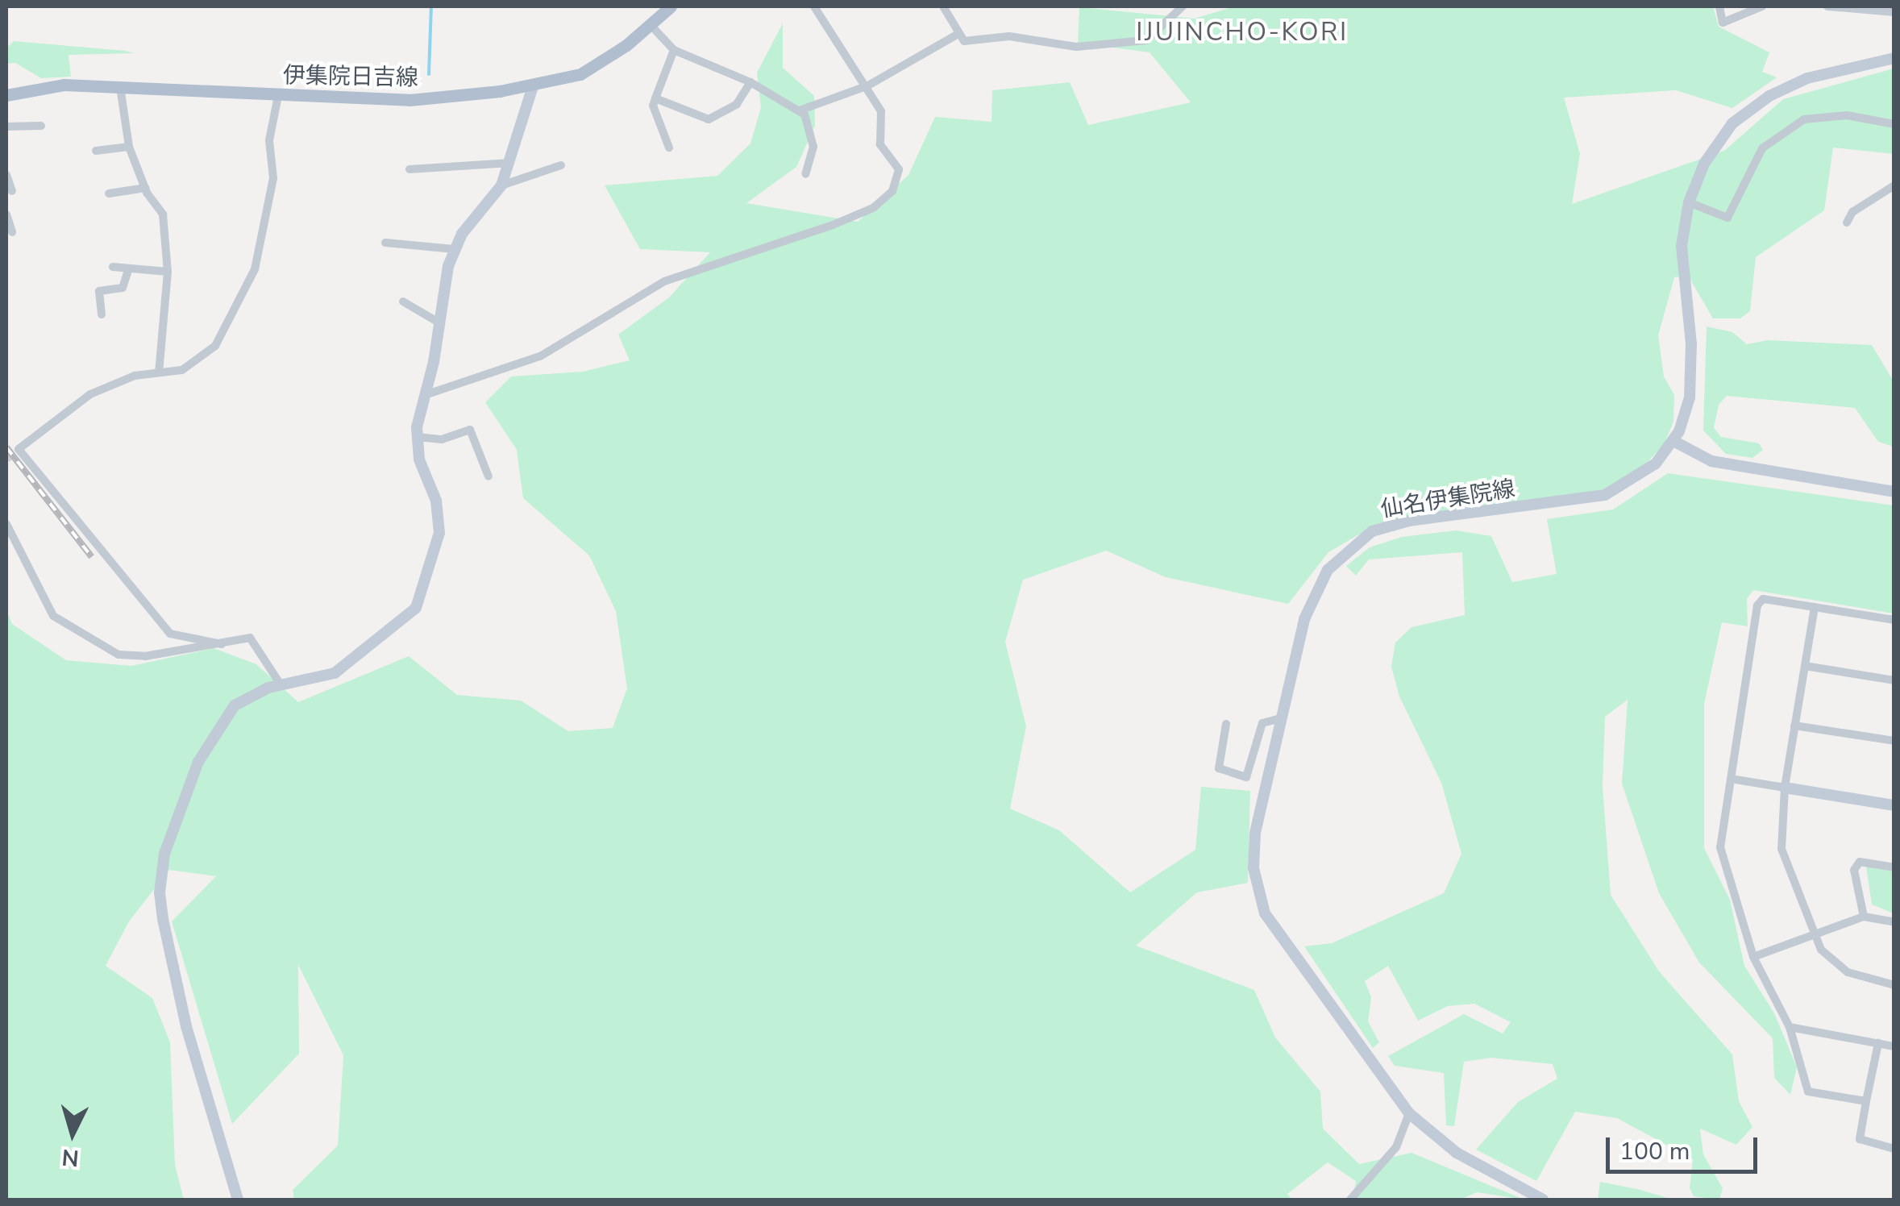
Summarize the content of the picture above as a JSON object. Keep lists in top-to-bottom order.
{
  "streets": {
    "main road": ["伊集院日吉線", "仙名伊集院線"]
  },
  "districts": ["IJUINCHO-KORI"],
  "scale_bar": "100 m",
  "north": "bottom"
}
